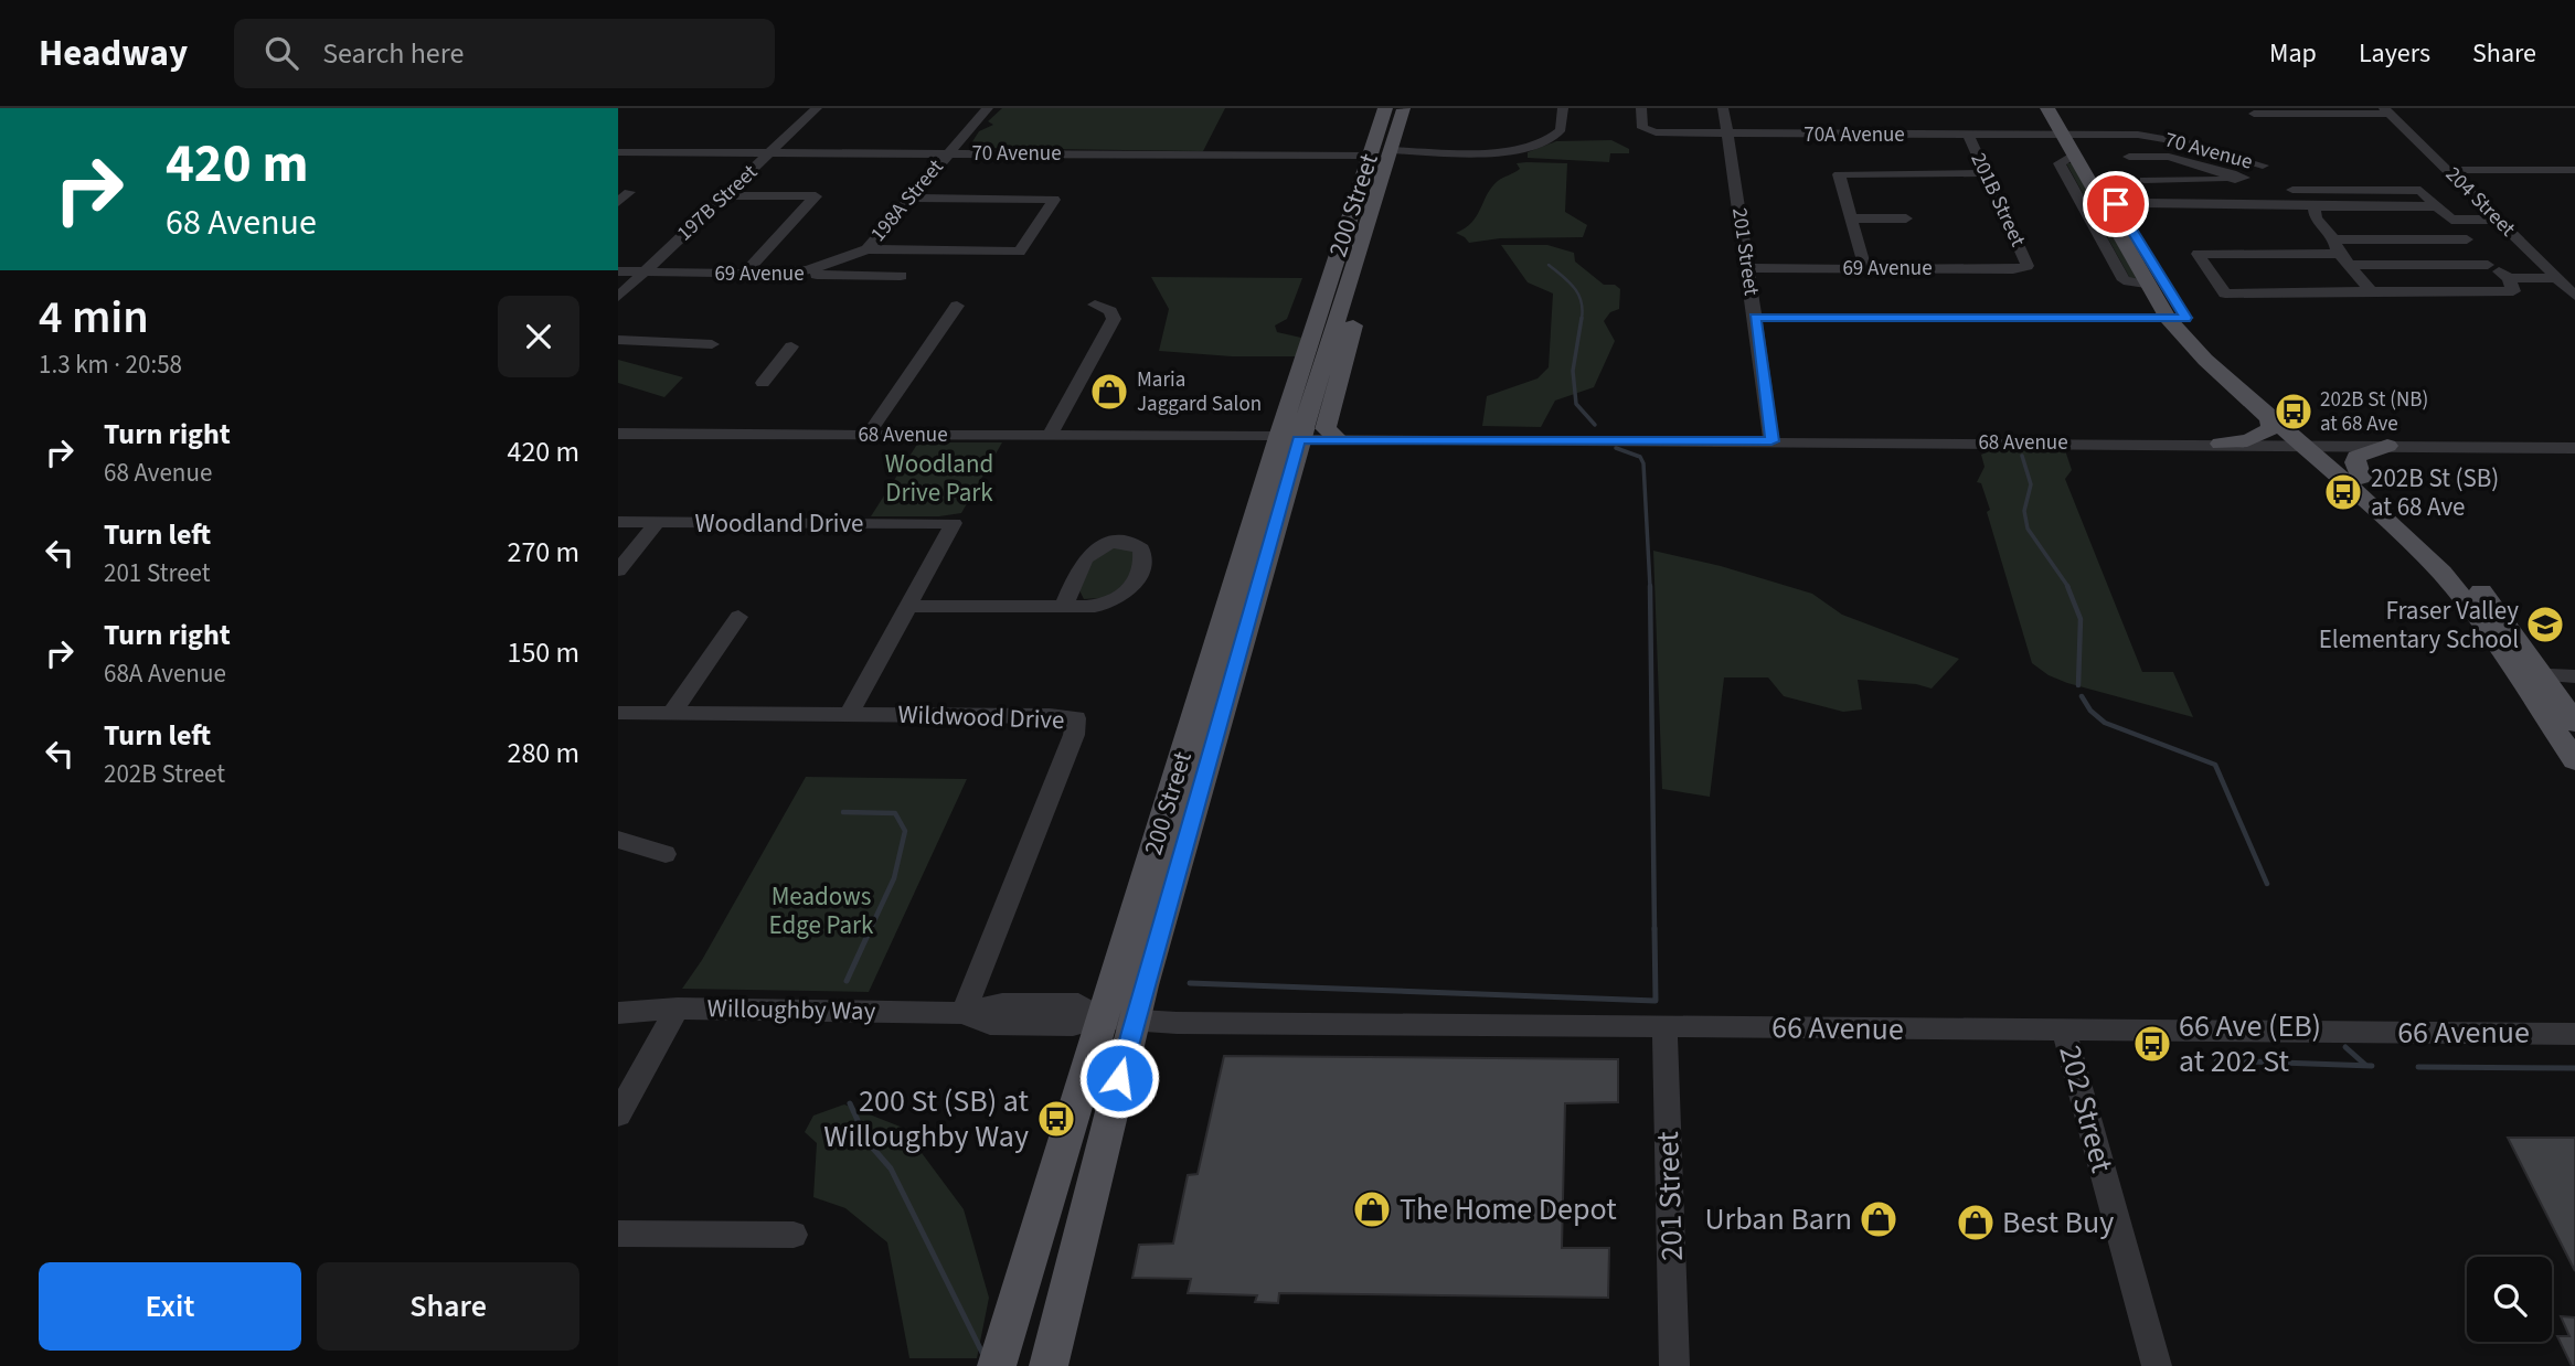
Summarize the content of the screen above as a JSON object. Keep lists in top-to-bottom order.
{
  "streets": {
    "main road": ["200 Street"],
    "street": [
      "70A Avenue",
      "70 Avenue",
      "201B Street",
      "198A Street",
      "204 Street",
      "197B Street",
      "201 Street",
      "69 Avenue",
      "68 Avenue",
      "Woodland Drive",
      "Wildwood Drive",
      "Willoughby Way",
      "66 Avenue",
      "202 Street"
    ]
  },
  "crossings": [
    ["70A Avenue", "70 Avenue"],
    ["70A Avenue", "201B Street"],
    ["70A Avenue", "201 Street"],
    ["70 Avenue", "198A Street"],
    ["70 Avenue", "197B Street"],
    ["70 Avenue", "200 Street"],
    ["201B Street", "69 Avenue"],
    ["198A Street", "69 Avenue"],
    ["197B Street", "69 Avenue"],
    ["200 Street", "68 Avenue"],
    ["200 Street", "Willoughby Way"],
    ["200 Street", "66 Avenue"],
    ["201 Street", "69 Avenue"],
    ["201 Street", "68 Avenue"],
    ["201 Street", "66 Avenue"],
    ["Woodland Drive", "Wildwood Drive"],
    ["Wildwood Drive", "Willoughby Way"],
    ["Willoughby Way", "66 Avenue"],
    ["66 Avenue", "202 Street"]
  ],
  "parks": ["Woodland Drive Park", "Meadows Edge Park"],
  "places": {
    "shop": [
      "Maria Jaggard Salon",
      "The Home Depot",
      "Urban Barn",
      "Best Buy"
    ],
    "bus stop": [
      "202B St (NB) at 68 Ave",
      "202B St (SB) at 68 Ave",
      "66 Ave (EB) at 202 St",
      "200 St (SB) at Willoughby Way"
    ],
    "school or university": ["Fraser Valley Elementary School"]
  },
  "page": {
    "header": "Headway",
    "search": "Search here",
    "nav": ["Map", "Layers", "Share"],
    "turn": ["420 m", "68 Avenue"],
    "heading": ["4 min", "1.3 km · 20:58"],
    "list": [
      {
        "name": "Turn right",
        "note": "68 Avenue",
        "value": "420 m"
      },
      {
        "name": "Turn left",
        "note": "201 Street",
        "value": "270 m"
      },
      {
        "name": "Turn right",
        "note": "68A Avenue",
        "value": "150 m"
      },
      {
        "name": "Turn left",
        "note": "202B Street",
        "value": "280 m"
      }
    ],
    "buttons": ["Exit", "Share"]
  }
}
